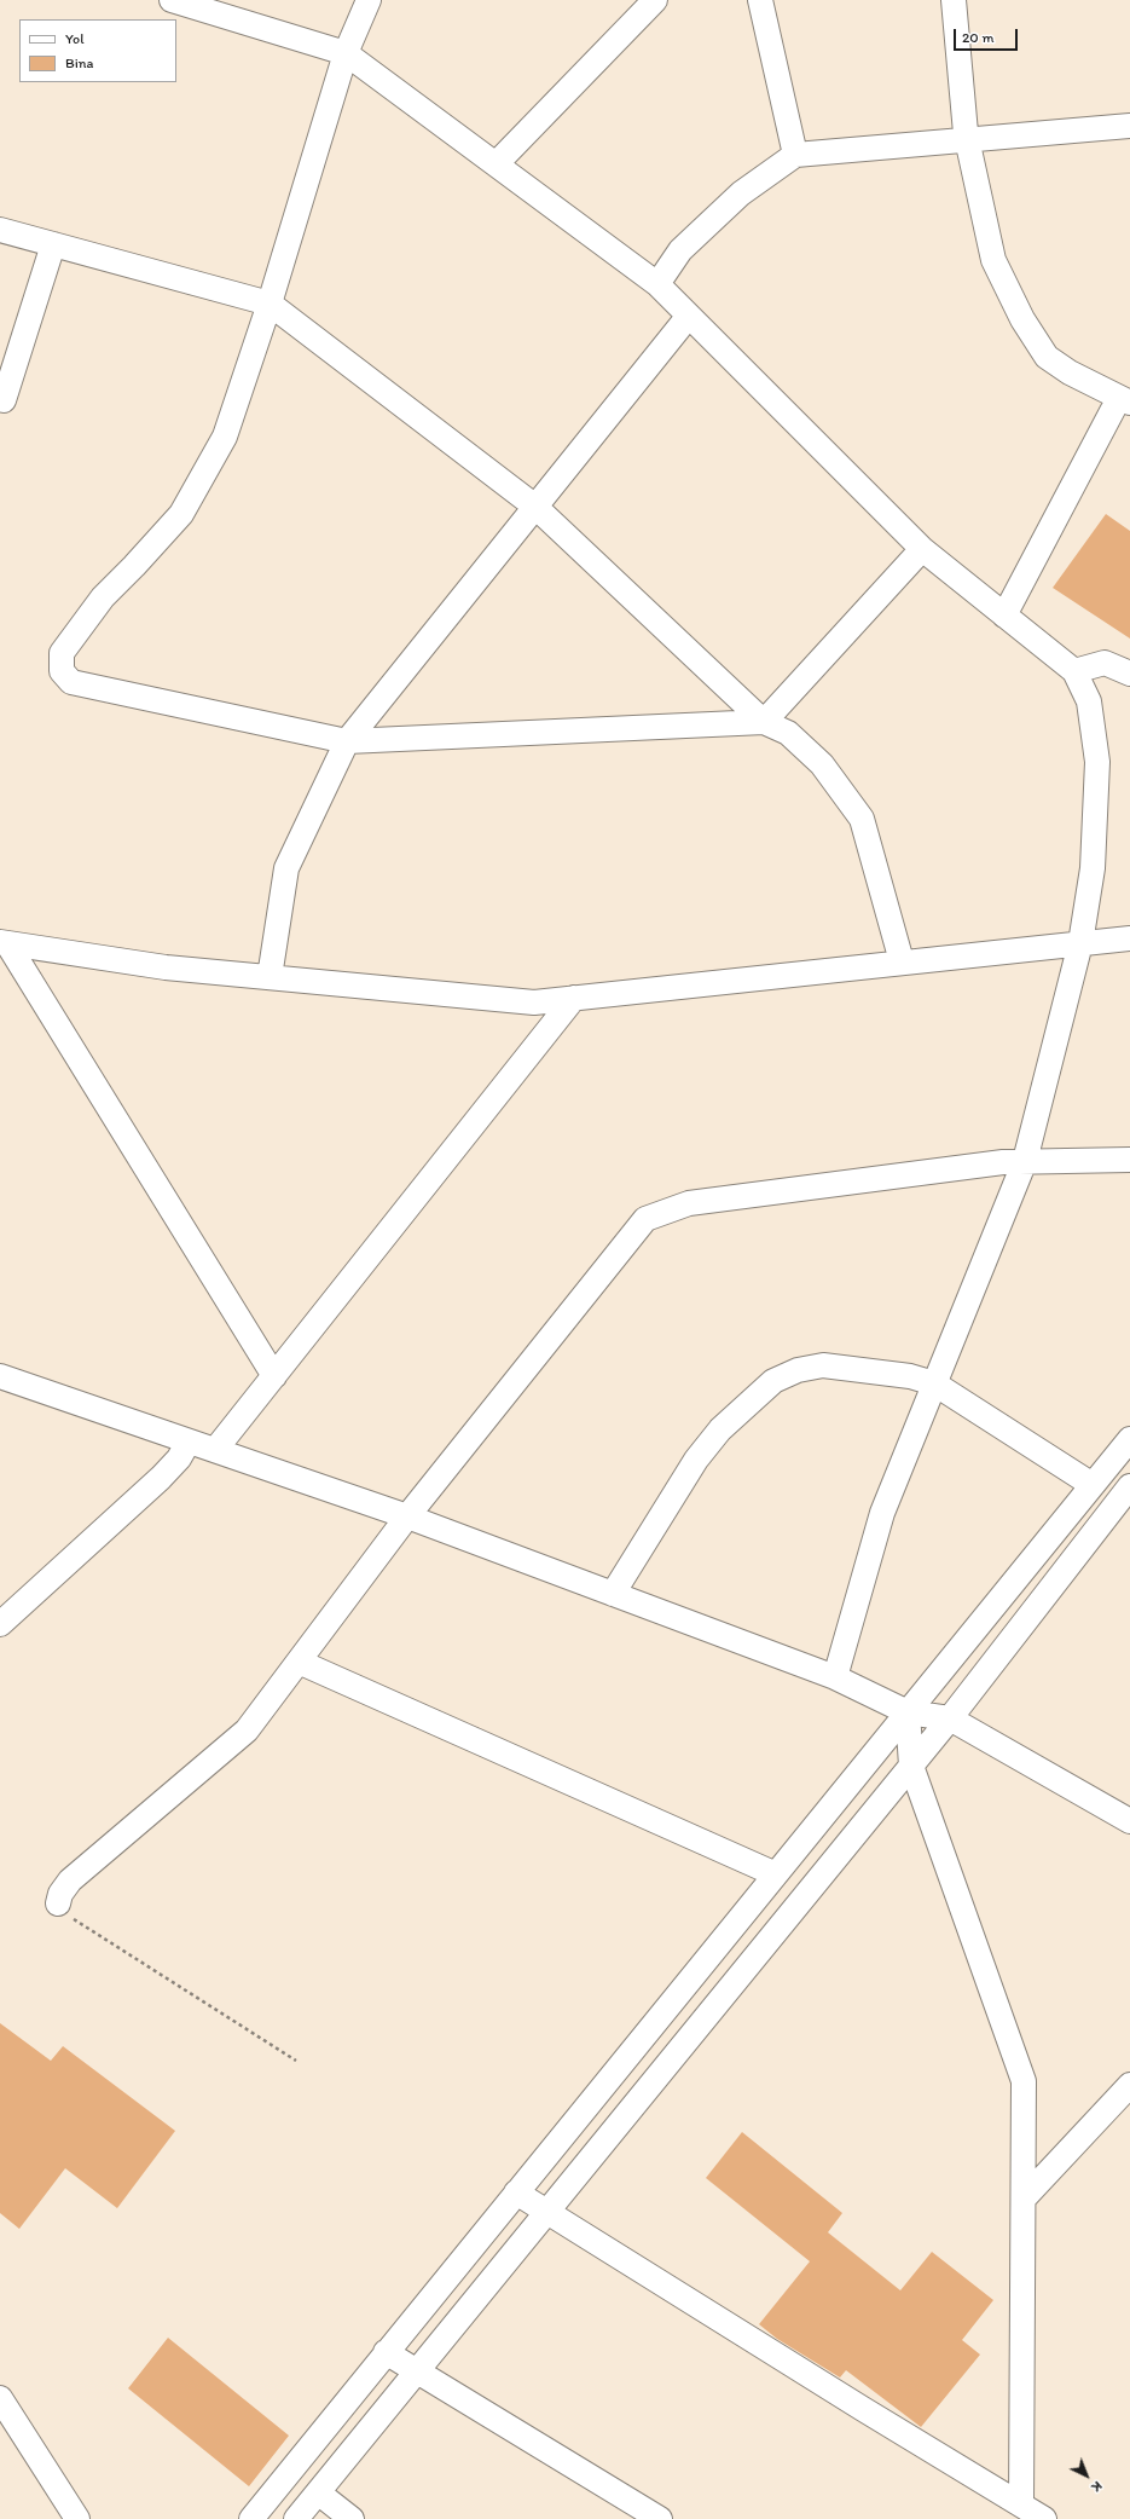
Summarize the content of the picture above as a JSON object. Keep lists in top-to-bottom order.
{
  "legend": ["Yol", "Bina"],
  "scale_bar": "20 m",
  "north": "bottom right"
}
